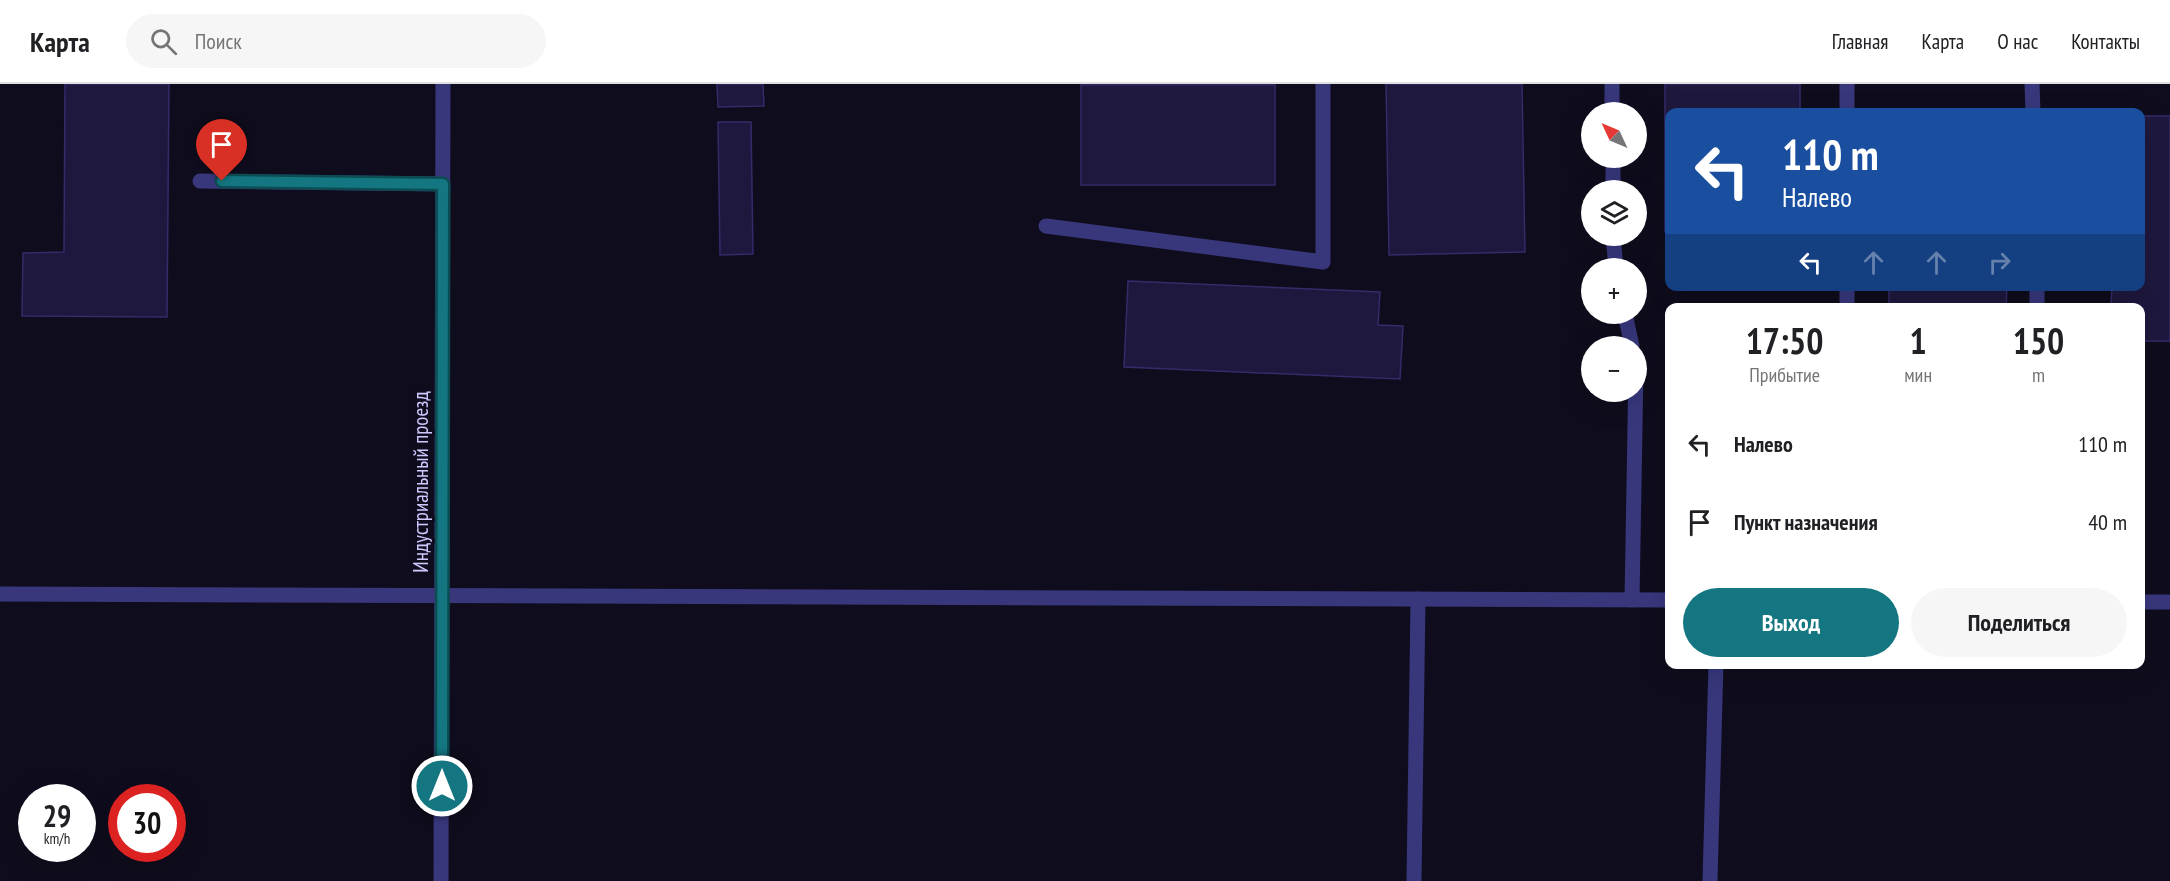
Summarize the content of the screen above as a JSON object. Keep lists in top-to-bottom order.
{
  "streets": {
    "street": ["Индустриальный проезд"]
  },
  "north": "top left",
  "page": {
    "header": "Карта",
    "search": "Поиск",
    "nav": [
      "Главная",
      "Карта",
      "О нас",
      "Контакты"
    ],
    "map_buttons": ["+", "−"],
    "turn": ["110 m", "Налево"],
    "eta": [
      "17:50",
      "Прибытие",
      "1",
      "мин",
      "150",
      "m"
    ],
    "list": [
      {
        "name": "Налево",
        "value": "110 m"
      },
      {
        "name": "Пункт назначения",
        "value": "40 m"
      }
    ],
    "buttons": ["Выход", "Поделиться"],
    "speed": "29 km/h",
    "limit": "30"
  }
}
